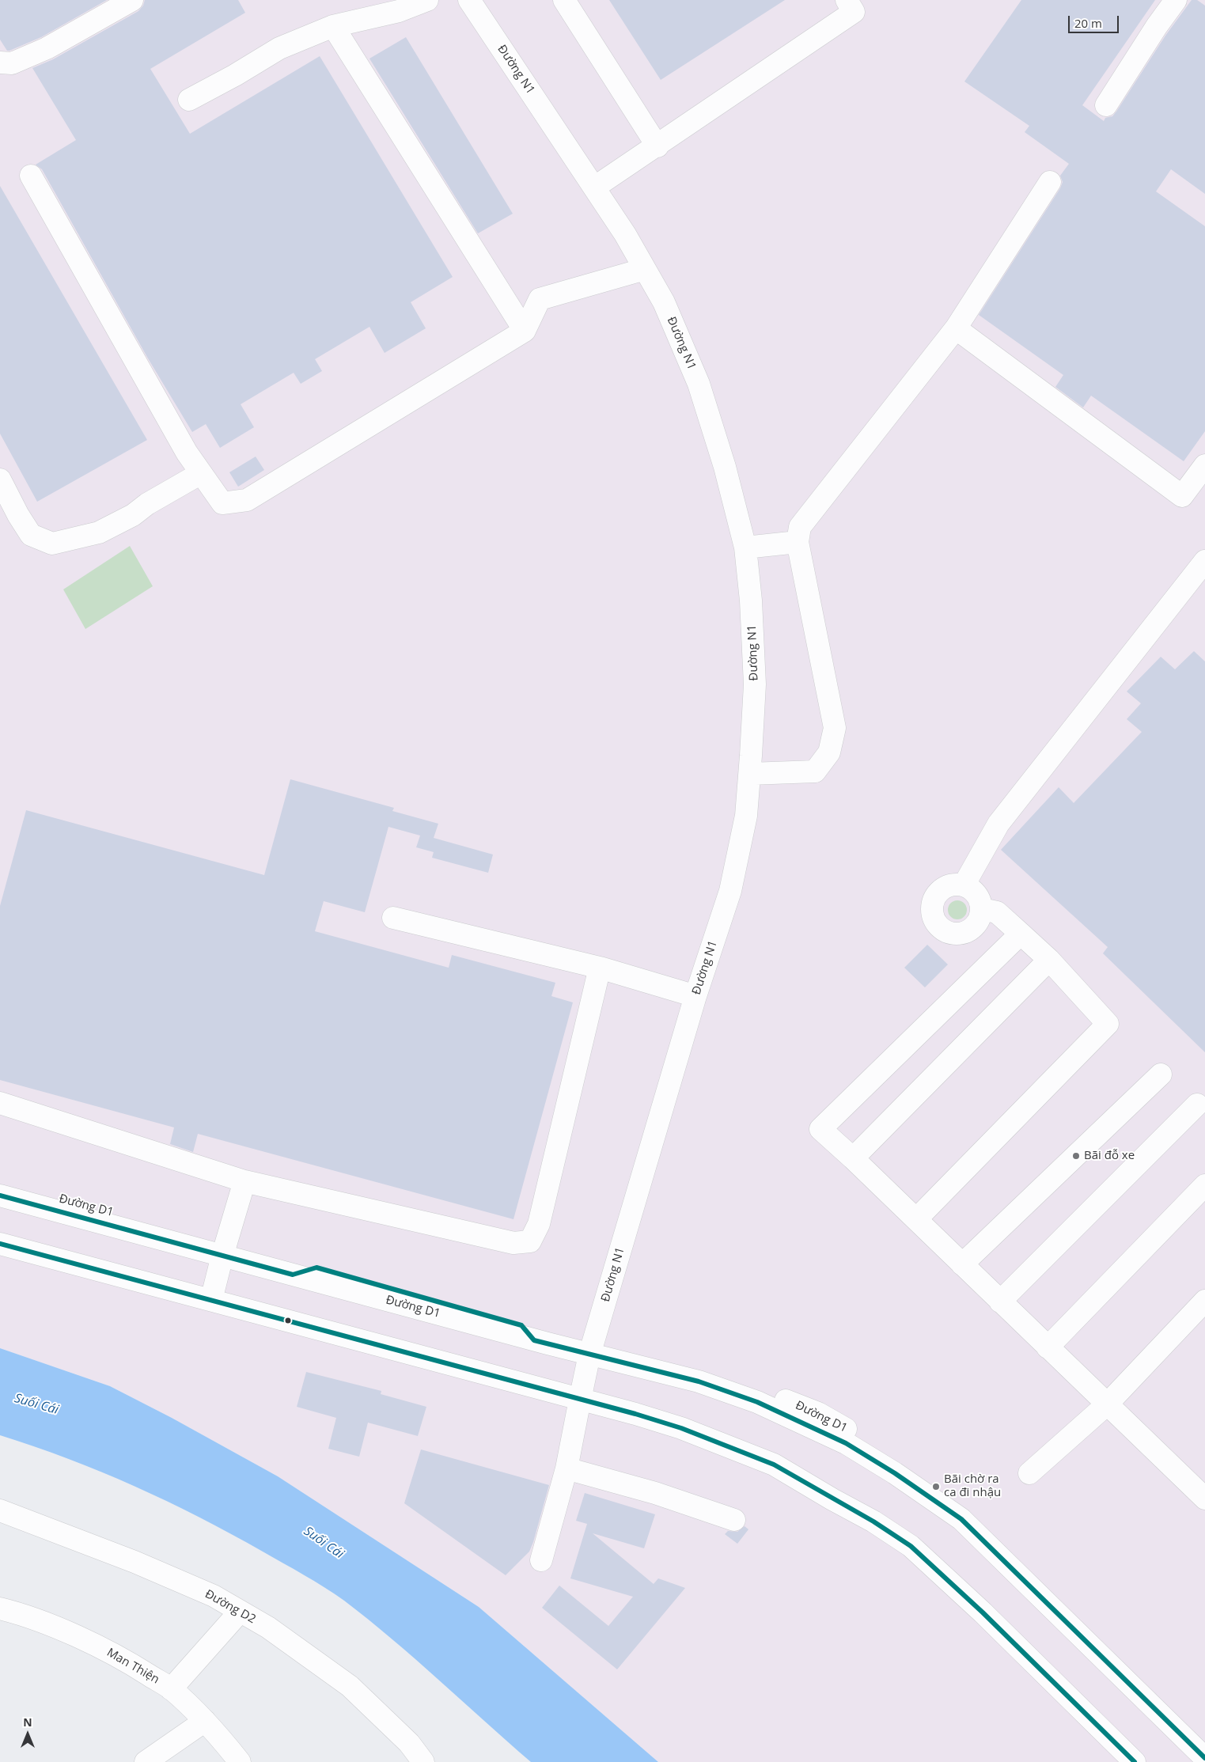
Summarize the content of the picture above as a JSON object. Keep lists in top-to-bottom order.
{
  "streets": {
    "main road": [
      "Đường N1",
      "Đường D1",
      "Đường D2",
      "Man Thiện"
    ]
  },
  "crossings": [
    ["Đường N1", "Đường D1"]
  ],
  "water": ["Suối Cái"],
  "places": ["Bãi đỗ xe", "Bãi chờ ra ca đi nhậu"],
  "scale_bar": "20 m",
  "north": "top"
}
